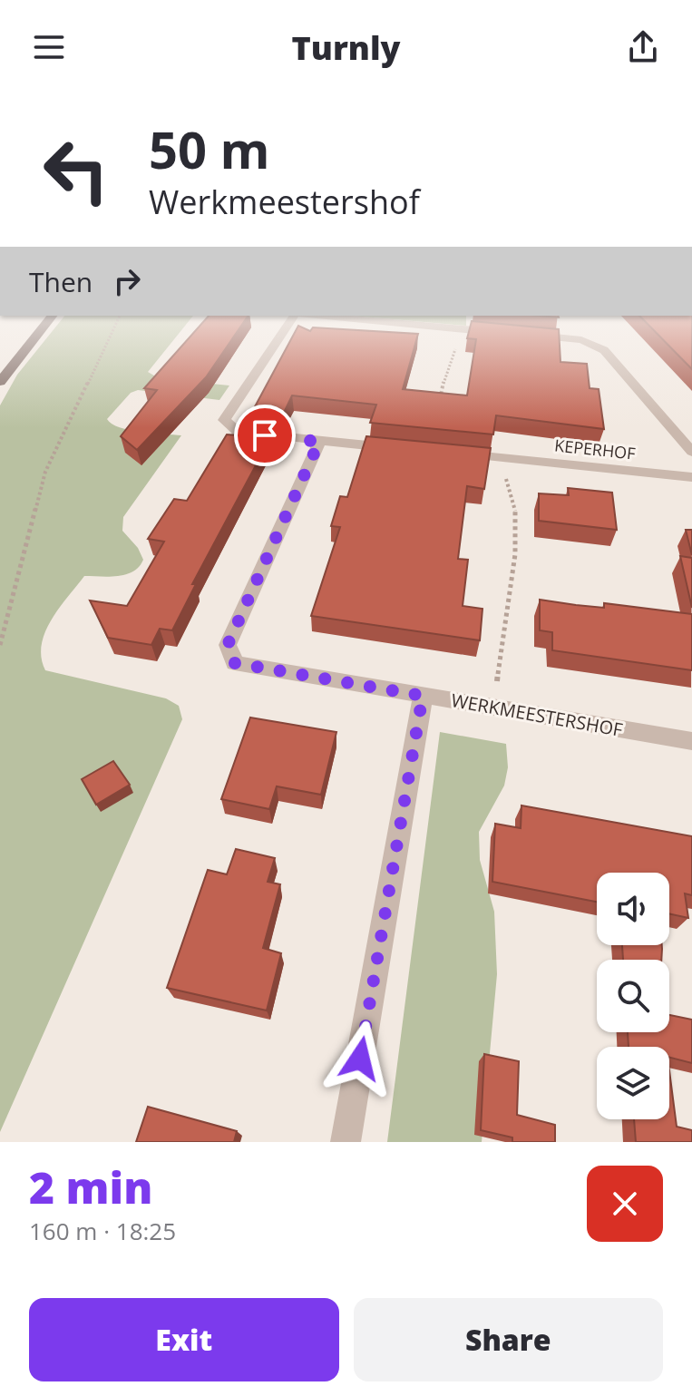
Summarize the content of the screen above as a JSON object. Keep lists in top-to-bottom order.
{
  "streets": {
    "street": ["KEPERHOF", "WERKMEESTERSHOF"]
  },
  "page": {
    "header": "Turnly",
    "turn": ["50 m", "Werkmeestershof"],
    "then": "Then",
    "heading": ["2 min", "160 m · 18:25"],
    "buttons": ["Exit", "Share"]
  }
}
